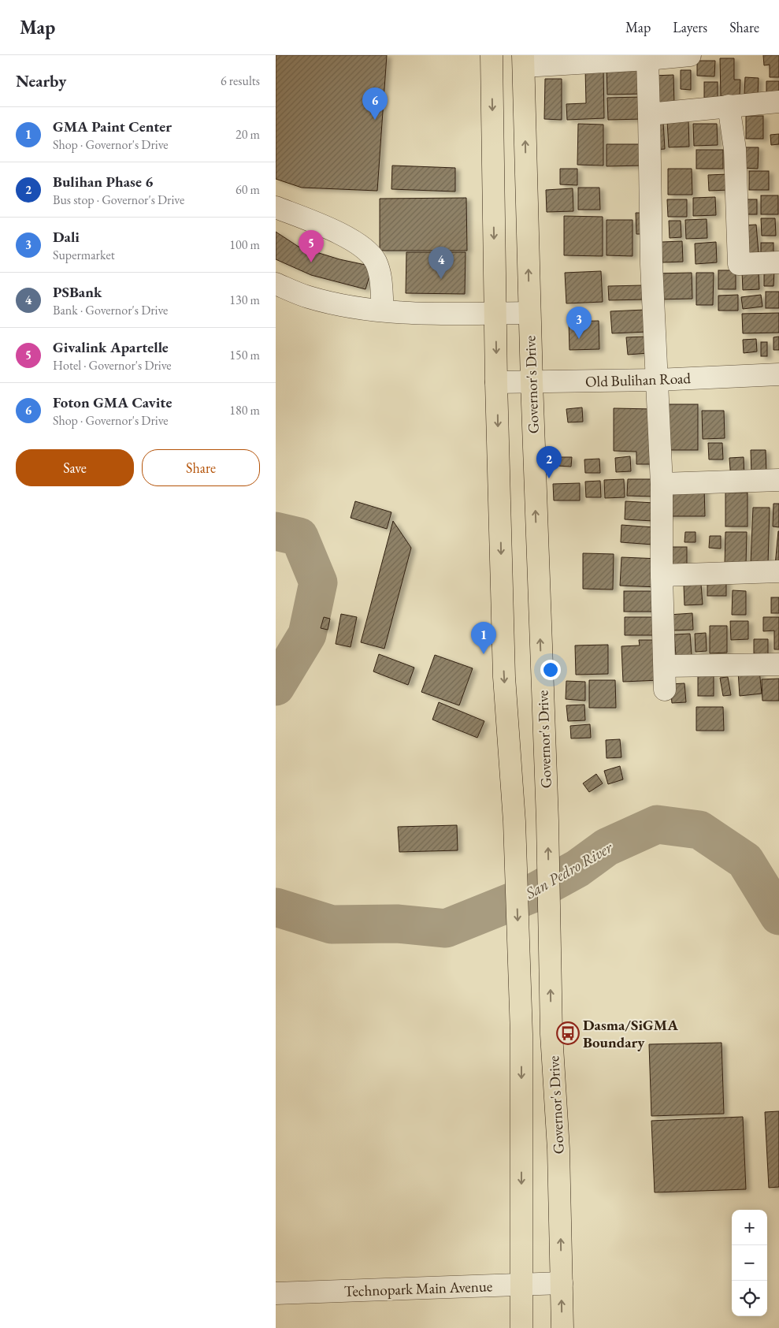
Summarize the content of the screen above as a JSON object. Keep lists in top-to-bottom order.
{
  "streets": {
    "highway": ["Governor's Drive"],
    "street": ["Old Bulihan Road", "Technopark Main Avenue"]
  },
  "crossings": [
    ["Old Bulihan Road", "Governor's Drive"],
    ["Governor's Drive", "Technopark Main Avenue"]
  ],
  "water": ["San Pedro River"],
  "places": {
    "bus stop": ["Dasma/SiGMA Boundary"]
  },
  "page": {
    "header": "Map",
    "nav": ["Map", "Layers", "Share"],
    "heading": ["Nearby", "6 results"],
    "pins": [
      "6",
      "5",
      "4",
      "3",
      "2",
      "1"
    ],
    "list": [
      {
        "mark": "1",
        "name": "GMA Paint Center",
        "note": "Shop · Governor's Drive",
        "value": "20 m"
      },
      {
        "mark": "2",
        "name": "Bulihan Phase 6",
        "note": "Bus stop · Governor's Drive",
        "value": "60 m"
      },
      {
        "mark": "3",
        "name": "Dali",
        "note": "Supermarket",
        "value": "100 m"
      },
      {
        "mark": "4",
        "name": "PSBank",
        "note": "Bank · Governor's Drive",
        "value": "130 m"
      },
      {
        "mark": "5",
        "name": "Givalink Apartelle",
        "note": "Hotel · Governor's Drive",
        "value": "150 m"
      },
      {
        "mark": "6",
        "name": "Foton GMA Cavite",
        "note": "Shop · Governor's Drive",
        "value": "180 m"
      }
    ],
    "buttons": ["Save", "Share"],
    "map_buttons": ["+", "−"]
  }
}
